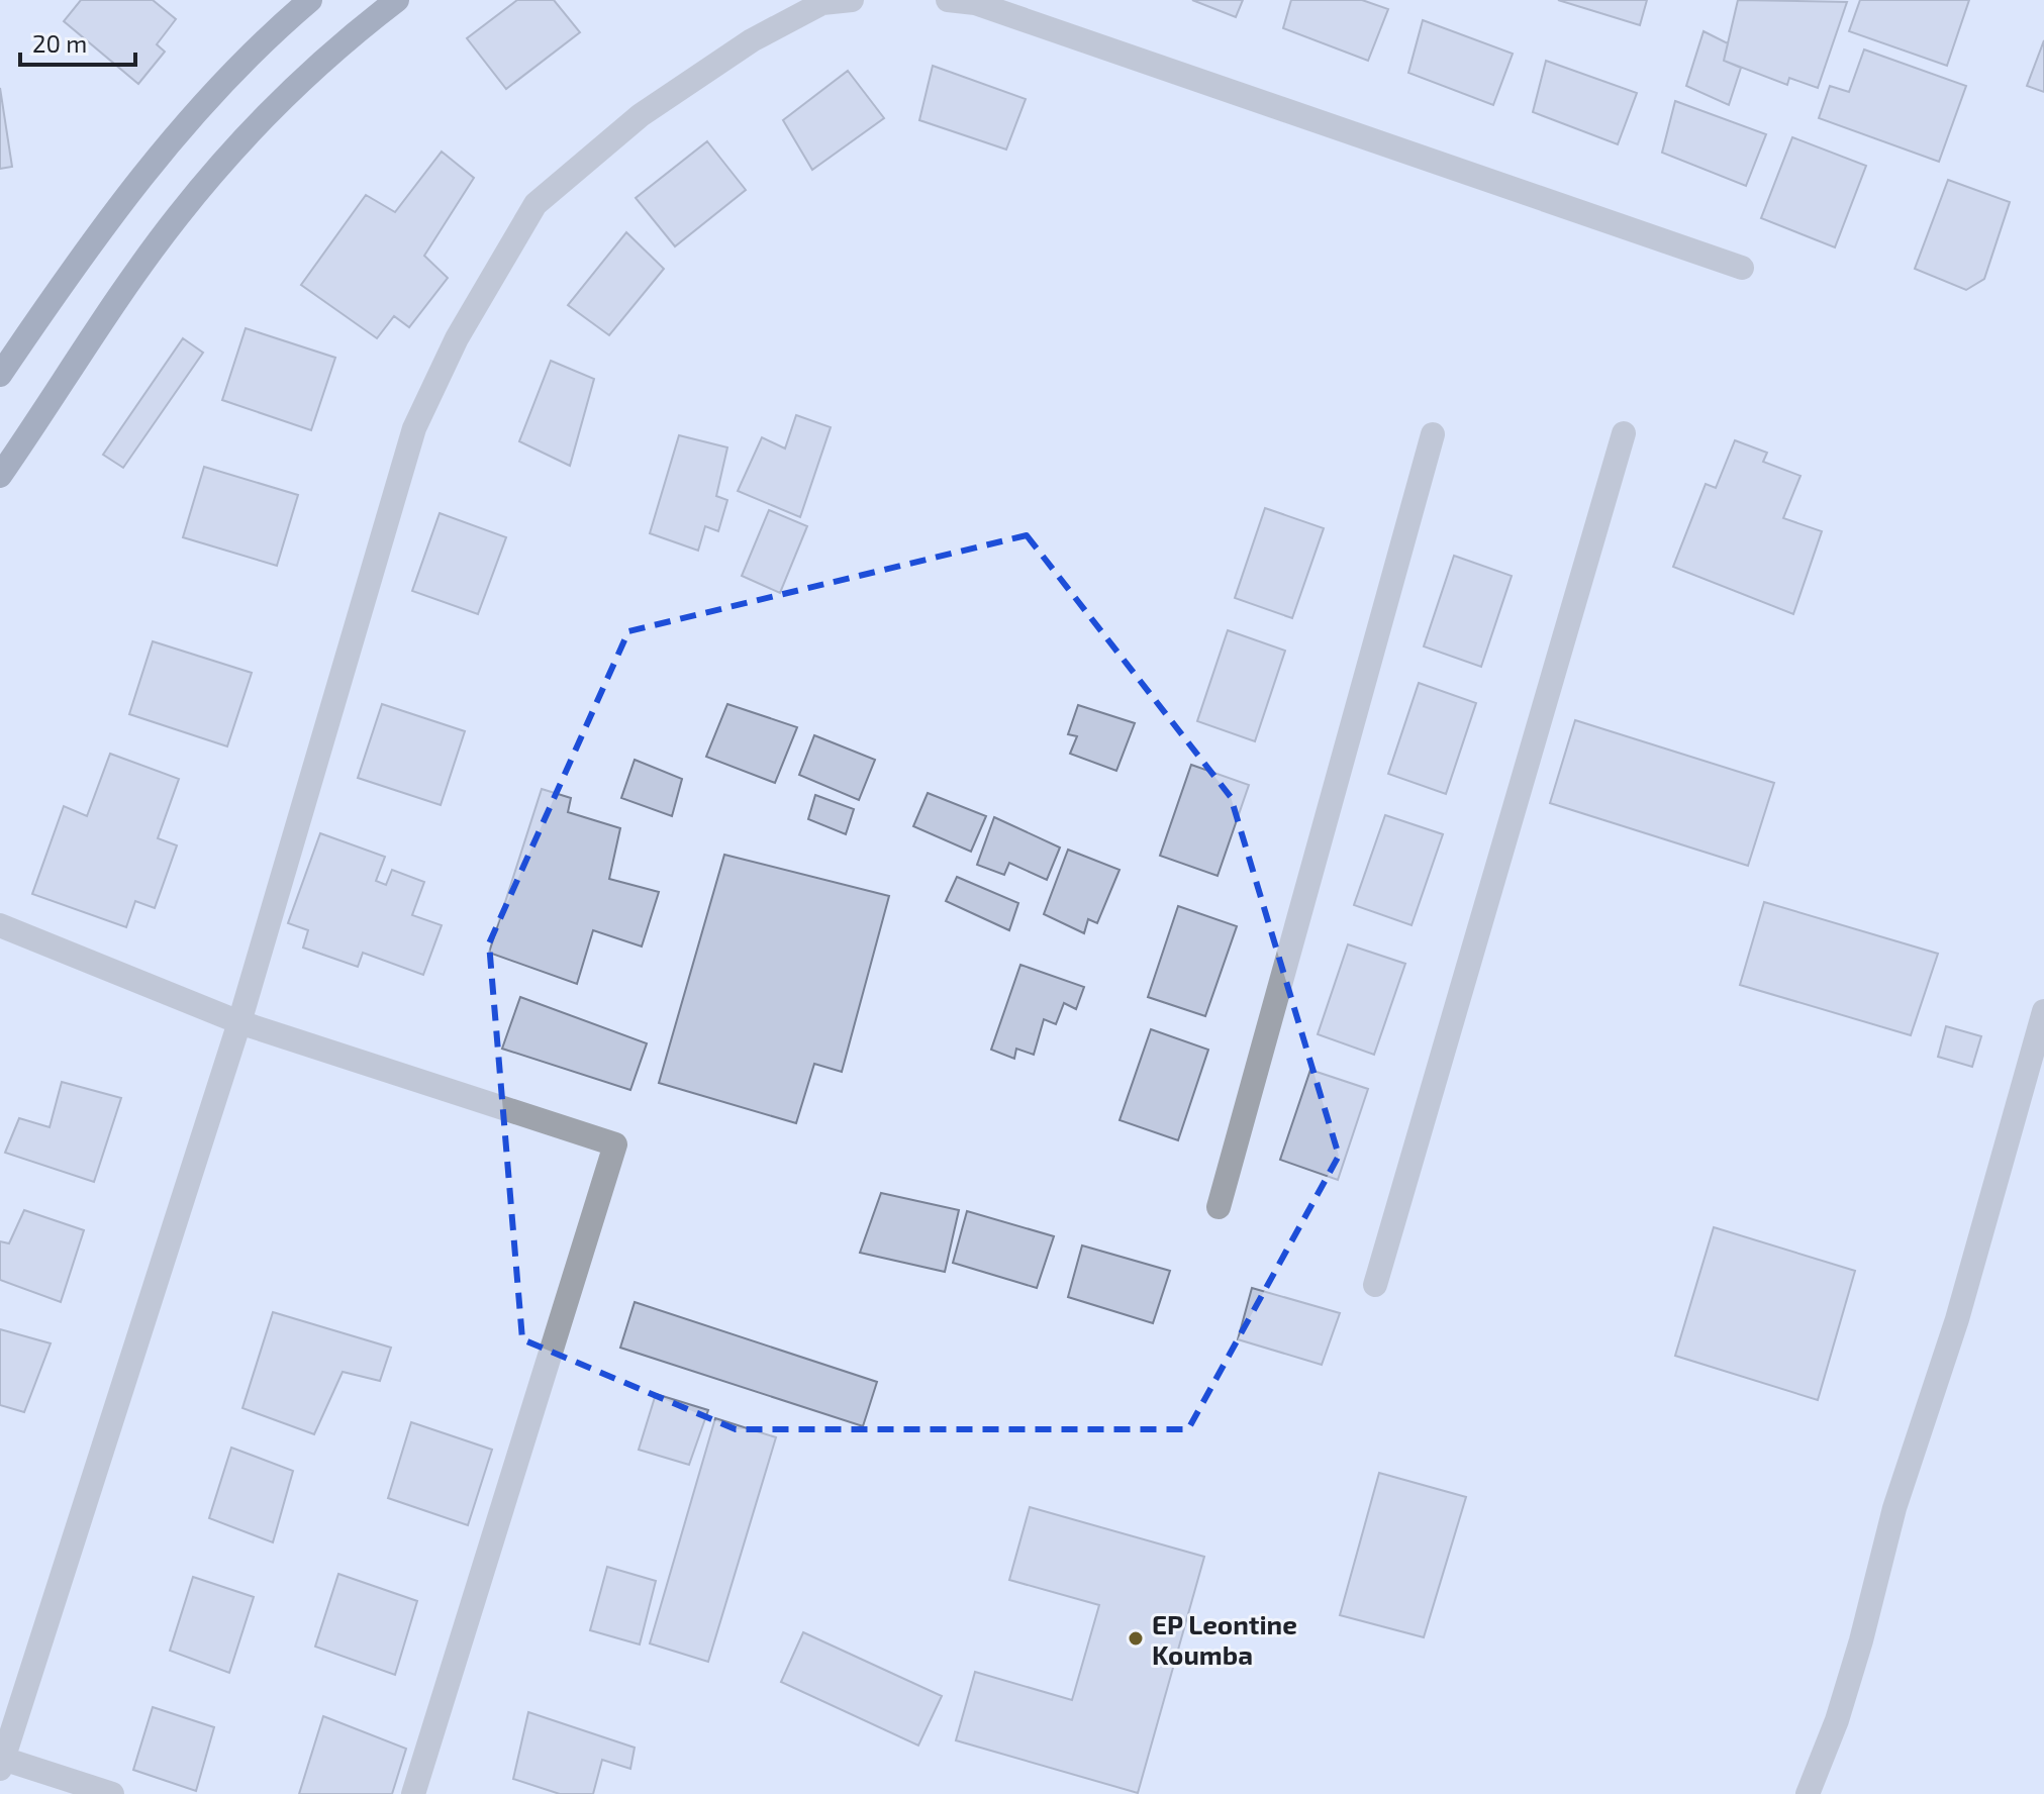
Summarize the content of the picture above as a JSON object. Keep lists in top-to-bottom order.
{
  "places": ["EP Leontine Koumba"],
  "scale_bar": "20 m"
}
